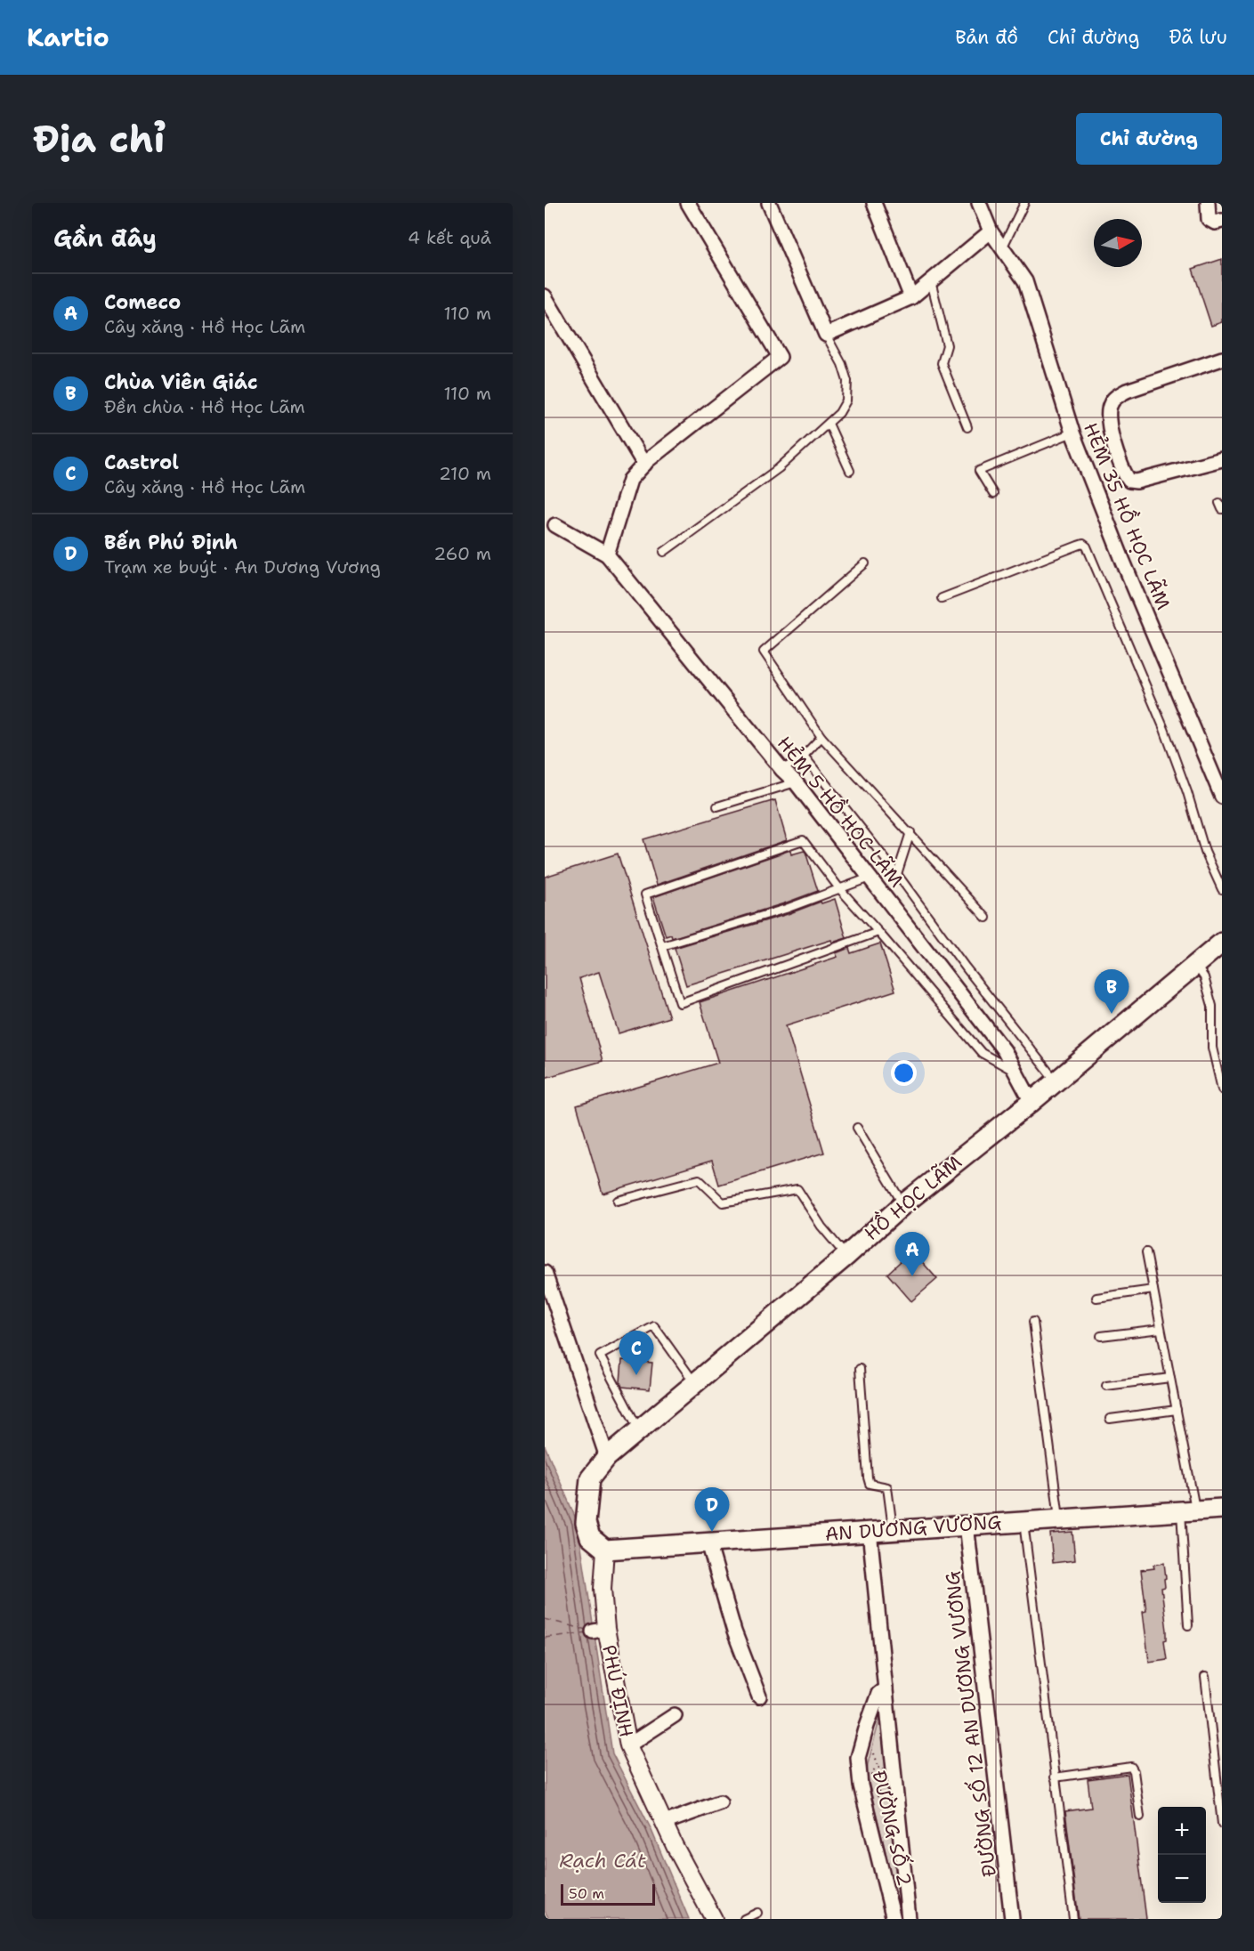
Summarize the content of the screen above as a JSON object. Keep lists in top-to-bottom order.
{
  "streets": {
    "main road": ["HỒ HỌC LÃM", "AN DƯƠNG VƯƠNG"],
    "street": [
      "HẺM 35 HỒ HỌC LÃM",
      "HẺM 5 HỒ HỌC LÃM",
      "PHÚ ĐỊNH",
      "ĐƯỜNG SỐ 12 AN DƯƠNG VƯƠNG",
      "ĐƯỜNG SỐ 2"
    ]
  },
  "crossings": [
    ["HẺM 5 HỒ HỌC LÃM", "HỒ HỌC LÃM"],
    ["AN DƯƠNG VƯƠNG", "PHÚ ĐỊNH"],
    ["AN DƯƠNG VƯƠNG", "ĐƯỜNG SỐ 12 AN DƯƠNG VƯƠNG"],
    ["AN DƯƠNG VƯƠNG", "ĐƯỜNG SỐ 2"]
  ],
  "water": ["Rạch Cát"],
  "scale_bar": "50 m",
  "north": "right",
  "page": {
    "header": "Kartio",
    "nav": ["Bản đồ", "Chỉ đường", "Đã lưu"],
    "buttons": "Chỉ đường",
    "title": "Địa chỉ",
    "heading": ["Gần đây", "4 kết quả"],
    "list": [
      {
        "mark": "A",
        "name": "Comeco",
        "note": "Cây xăng · Hồ Học Lãm",
        "value": "110 m"
      },
      {
        "mark": "B",
        "name": "Chùa Viên Giác",
        "note": "Đền chùa · Hồ Học Lãm",
        "value": "110 m"
      },
      {
        "mark": "C",
        "name": "Castrol",
        "note": "Cây xăng · Hồ Học Lãm",
        "value": "210 m"
      },
      {
        "mark": "D",
        "name": "Bến Phú Định",
        "note": "Trạm xe buýt · An Dương Vương",
        "value": "260 m"
      }
    ],
    "pins": [
      "B",
      "A",
      "C",
      "D"
    ],
    "map_buttons": ["+", "−"],
    "scale": "50 m"
  }
}
